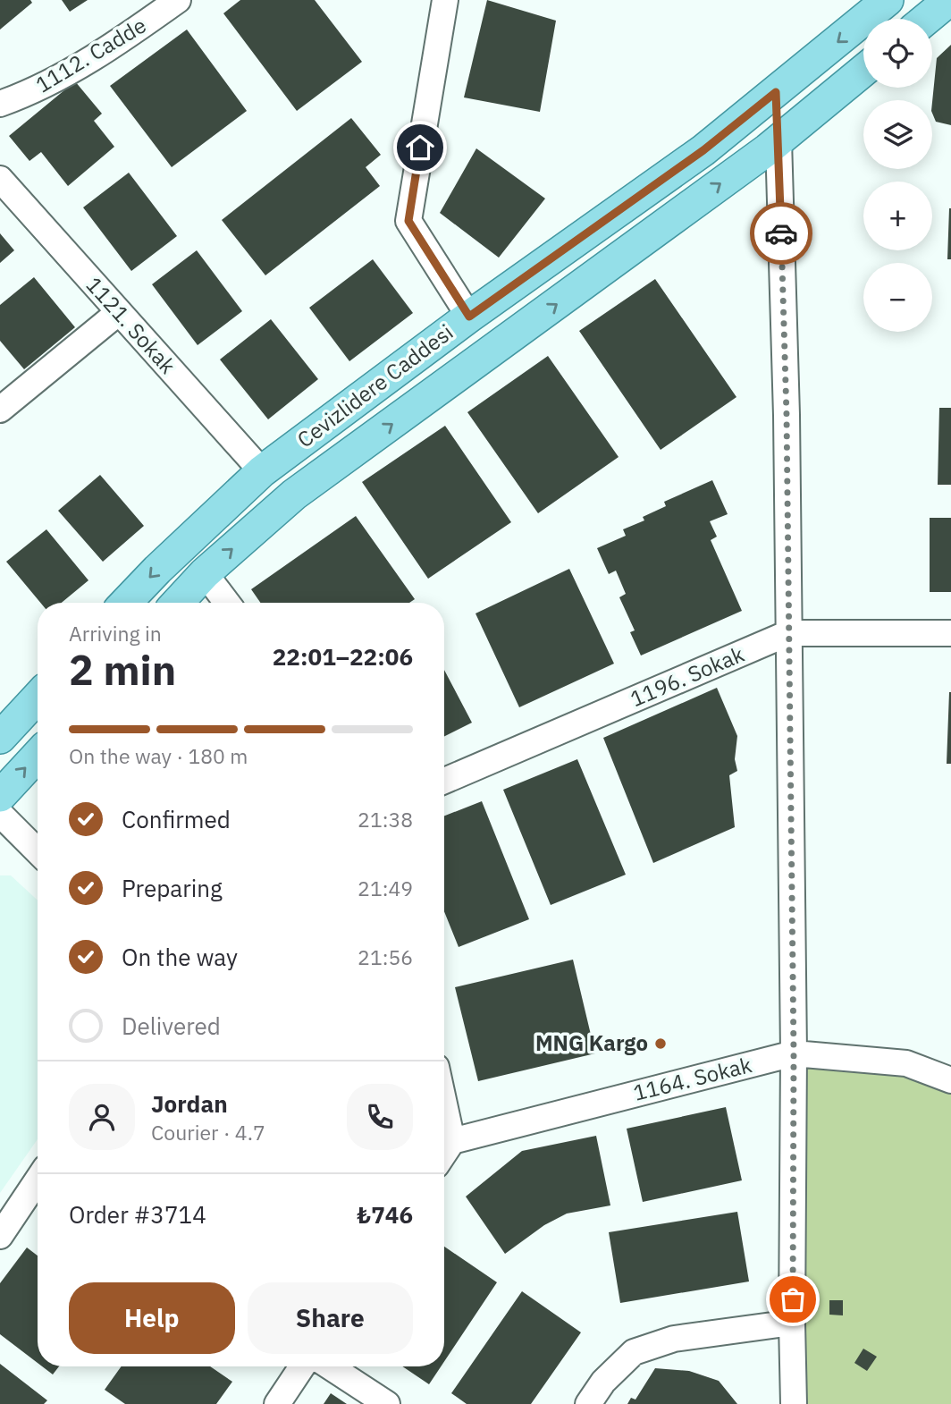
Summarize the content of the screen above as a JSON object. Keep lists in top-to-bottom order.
{
  "streets": {
    "main road": ["Cevizlidere Caddesi"],
    "street": [
      "1112. Cadde",
      "1121. Sokak",
      "1196. Sokak",
      "1164. Sokak"
    ]
  },
  "crossings": [
    ["1121. Sokak", "Cevizlidere Caddesi"]
  ],
  "places": ["MNG Kargo"],
  "page": {
    "map_buttons": ["+", "−"],
    "heading": ["2 min", "Arriving in", "22:01–22:06"],
    "panel": [
      "Jordan",
      "Courier · 4.7",
      "Order #3714",
      "₺746"
    ],
    "bar": "On the way · 180 m",
    "list": [
      ["Confirmed", "21:38"],
      ["Preparing", "21:49"],
      ["On the way", "21:56"],
      "Delivered"
    ],
    "buttons": ["Help", "Share"]
  }
}
